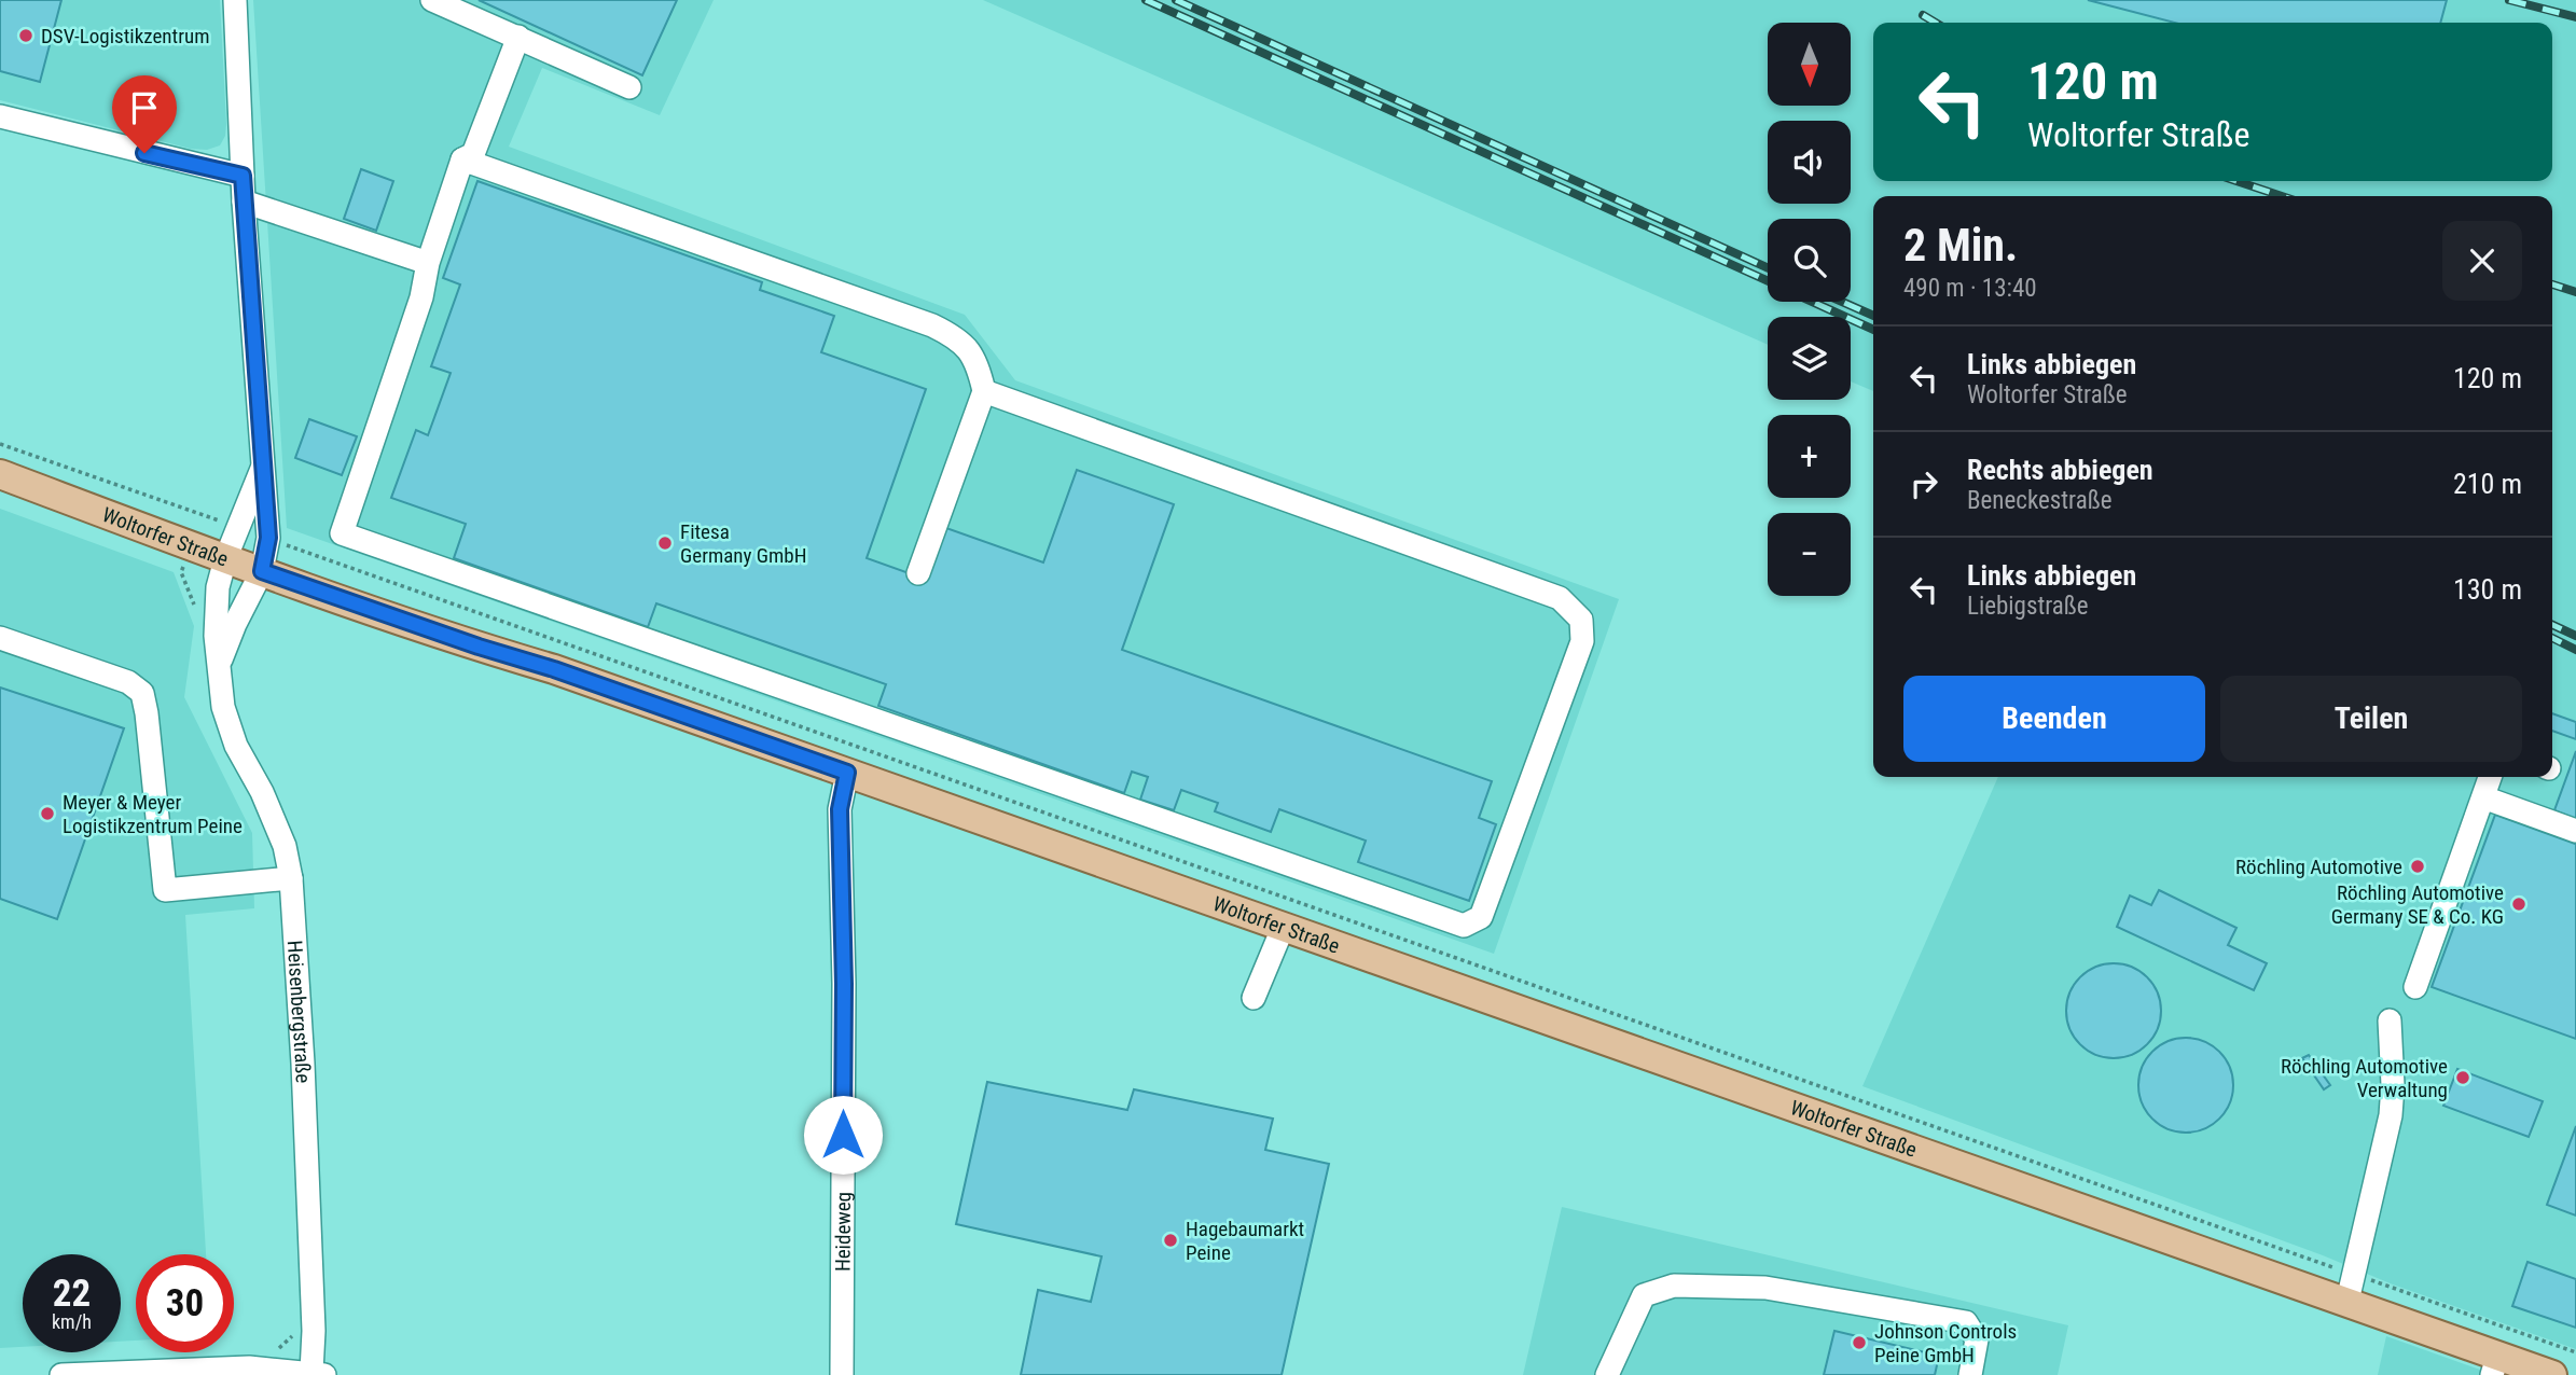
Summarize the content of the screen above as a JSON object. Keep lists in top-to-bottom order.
{
  "streets": {
    "main road": ["Woltorfer Straße"],
    "street": ["Heisenbergstraße", "Heideweg"]
  },
  "crossings": [
    ["Woltorfer Straße", "Heisenbergstraße"],
    ["Woltorfer Straße", "Heideweg"]
  ],
  "places": [
    "DSV-Logistikzentrum",
    "Fitesa Germany GmbH",
    "Meyer & Meyer Logistikzentrum Peine",
    "Röchling Automotive",
    "Röchling Automotive Germany SE & Co. KG",
    "Röchling Automotive Verwaltung",
    "Hagebaumarkt Peine",
    "Johnson Controls Peine GmbH"
  ],
  "north": "bottom",
  "page": {
    "map_buttons": ["+", "−"],
    "turn": ["120 m", "Woltorfer Straße"],
    "heading": ["2 Min.", "490 m · 13:40"],
    "list": [
      {
        "name": "Links abbiegen",
        "note": "Woltorfer Straße",
        "value": "120 m"
      },
      {
        "name": "Rechts abbiegen",
        "note": "Beneckestraße",
        "value": "210 m"
      },
      {
        "name": "Links abbiegen",
        "note": "Liebigstraße",
        "value": "130 m"
      }
    ],
    "buttons": ["Beenden", "Teilen"],
    "speed": "22 km/h",
    "limit": "30"
  }
}
